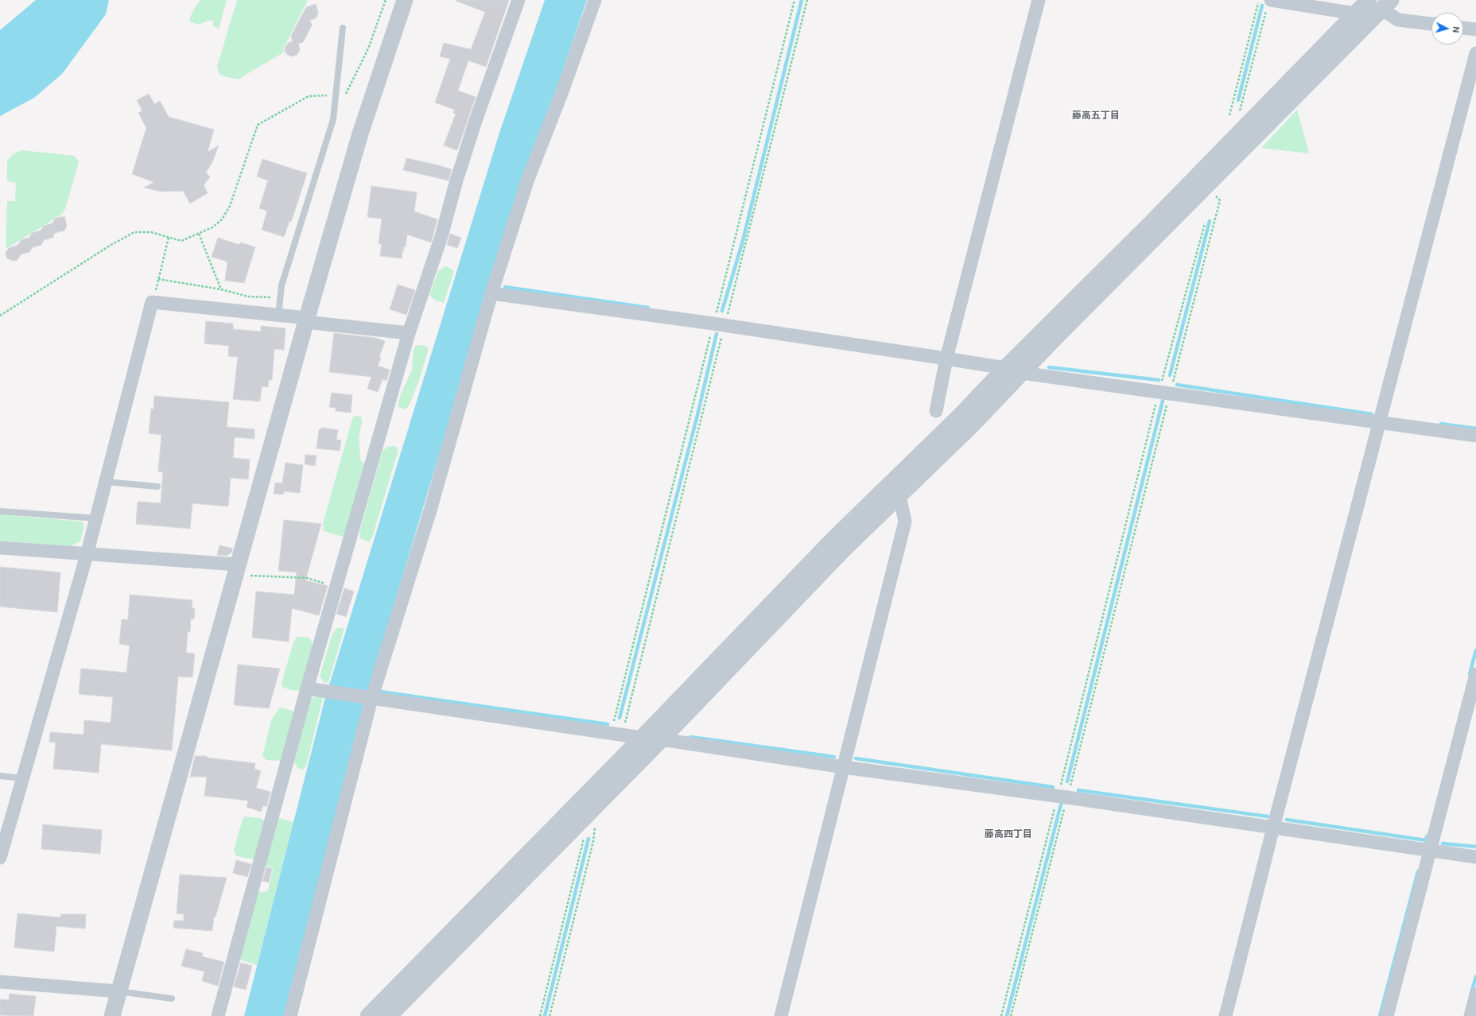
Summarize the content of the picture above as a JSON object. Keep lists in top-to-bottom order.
{
  "districts": ["藤高五丁目", "藤高四丁目"],
  "north": "right"
}
